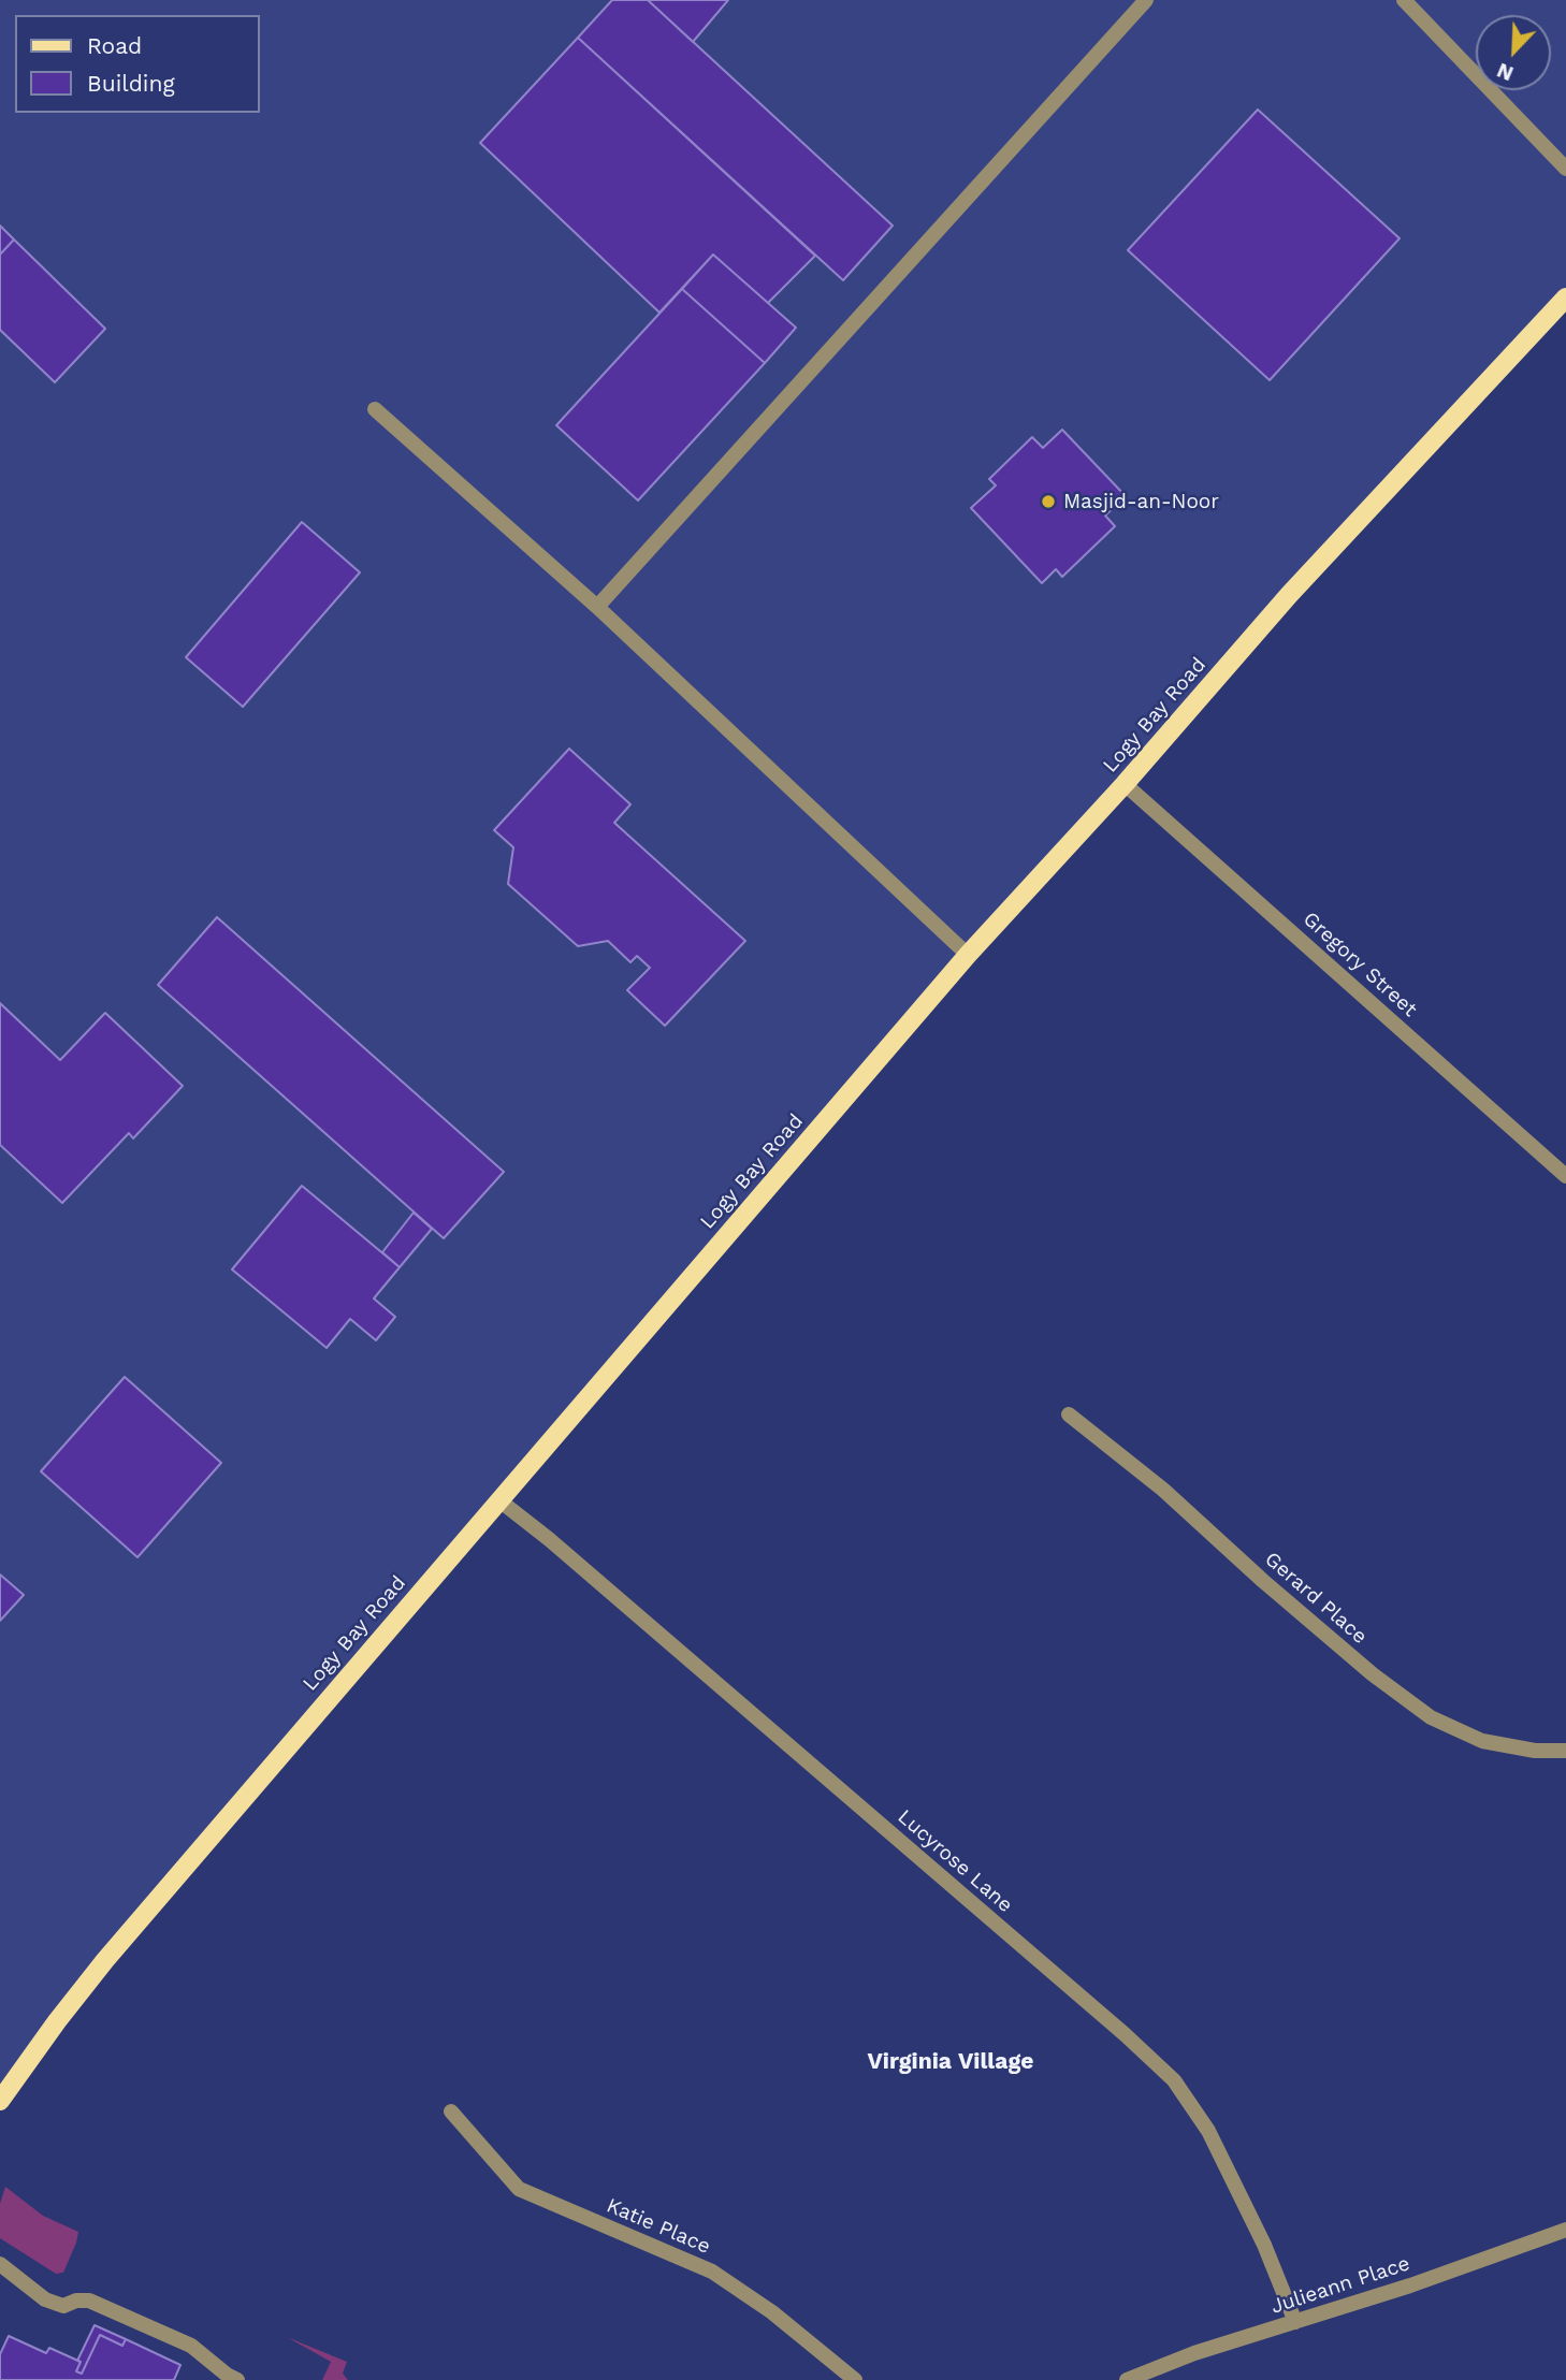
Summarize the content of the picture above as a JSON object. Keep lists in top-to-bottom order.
{
  "streets": {
    "main road": ["Logy Bay Road"],
    "street": [
      "Gregory Street",
      "Gerard Place",
      "Lucyrose Lane",
      "Katie Place",
      "Julieann Place"
    ]
  },
  "crossings": [
    ["Logy Bay Road", "Gregory Street"],
    ["Logy Bay Road", "Lucyrose Lane"],
    ["Lucyrose Lane", "Julieann Place"]
  ],
  "districts": ["Virginia Village"],
  "places": ["Masjid-an-Noor"],
  "legend": ["Road", "Building"],
  "north": "bottom left"
}
